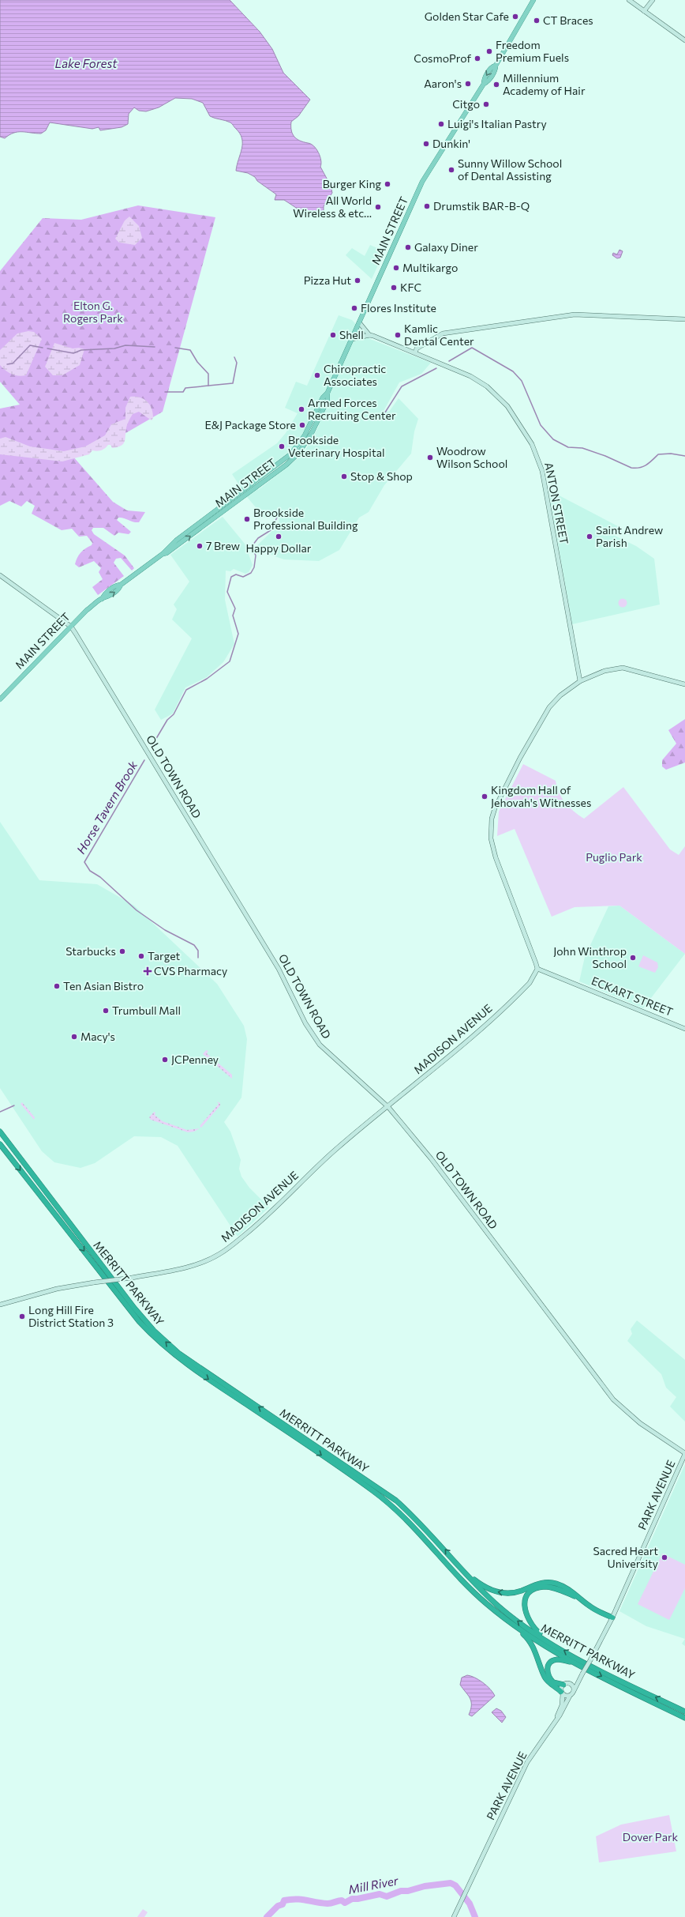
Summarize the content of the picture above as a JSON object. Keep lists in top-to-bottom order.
{
  "streets": {
    "highway": ["MERRITT PARKWAY"],
    "main road": [
      "MAIN STREET",
      "ANTON STREET",
      "OLD TOWN ROAD",
      "ECKART STREET",
      "MADISON AVENUE",
      "PARK AVENUE"
    ]
  },
  "crossings": [
    ["MAIN STREET", "OLD TOWN ROAD"],
    ["OLD TOWN ROAD", "MADISON AVENUE"],
    ["OLD TOWN ROAD", "PARK AVENUE"],
    ["ECKART STREET", "MADISON AVENUE"]
  ],
  "water": ["Lake Forest", "Horse Tavern Brook", "Mill River"],
  "parks": ["Elton G. Rogers Park", "Puglio Park", "Dover Park"],
  "places": {
    "other": [
      "Golden Star Cafe",
      "CT Braces",
      "Freedom Premium Fuels",
      "CosmoProf",
      "Aaron's",
      "Millennium Academy of Hair",
      "Citgo",
      "Luigi's Italian Pastry",
      "Dunkin'",
      "Sunny Willow School of Dental Assisting",
      "Burger King",
      "Drumstik BAR-B-Q",
      "All World Wireless & etc...",
      "Galaxy Diner",
      "Multikargo",
      "Pizza Hut",
      "KFC",
      "Flores Institute",
      "Shell",
      "Kamlic Dental Center",
      "Chiropractic Associates",
      "Armed Forces Recruiting Center",
      "E&J Package Store",
      "Brookside Veterinary Hospital",
      "Woodrow Wilson School",
      "Stop & Shop",
      "Brookside Professional Building",
      "Happy Dollar",
      "Saint Andrew Parish",
      "7 Brew",
      "Kingdom Hall of Jehovah's Witnesses",
      "Starbucks",
      "Target",
      "John Winthrop School",
      "Ten Asian Bistro",
      "Trumbull Mall",
      "Macy's",
      "JCPenney",
      "Long Hill Fire District Station 3",
      "Sacred Heart University"
    ],
    "health": ["CVS Pharmacy"]
  }
}
